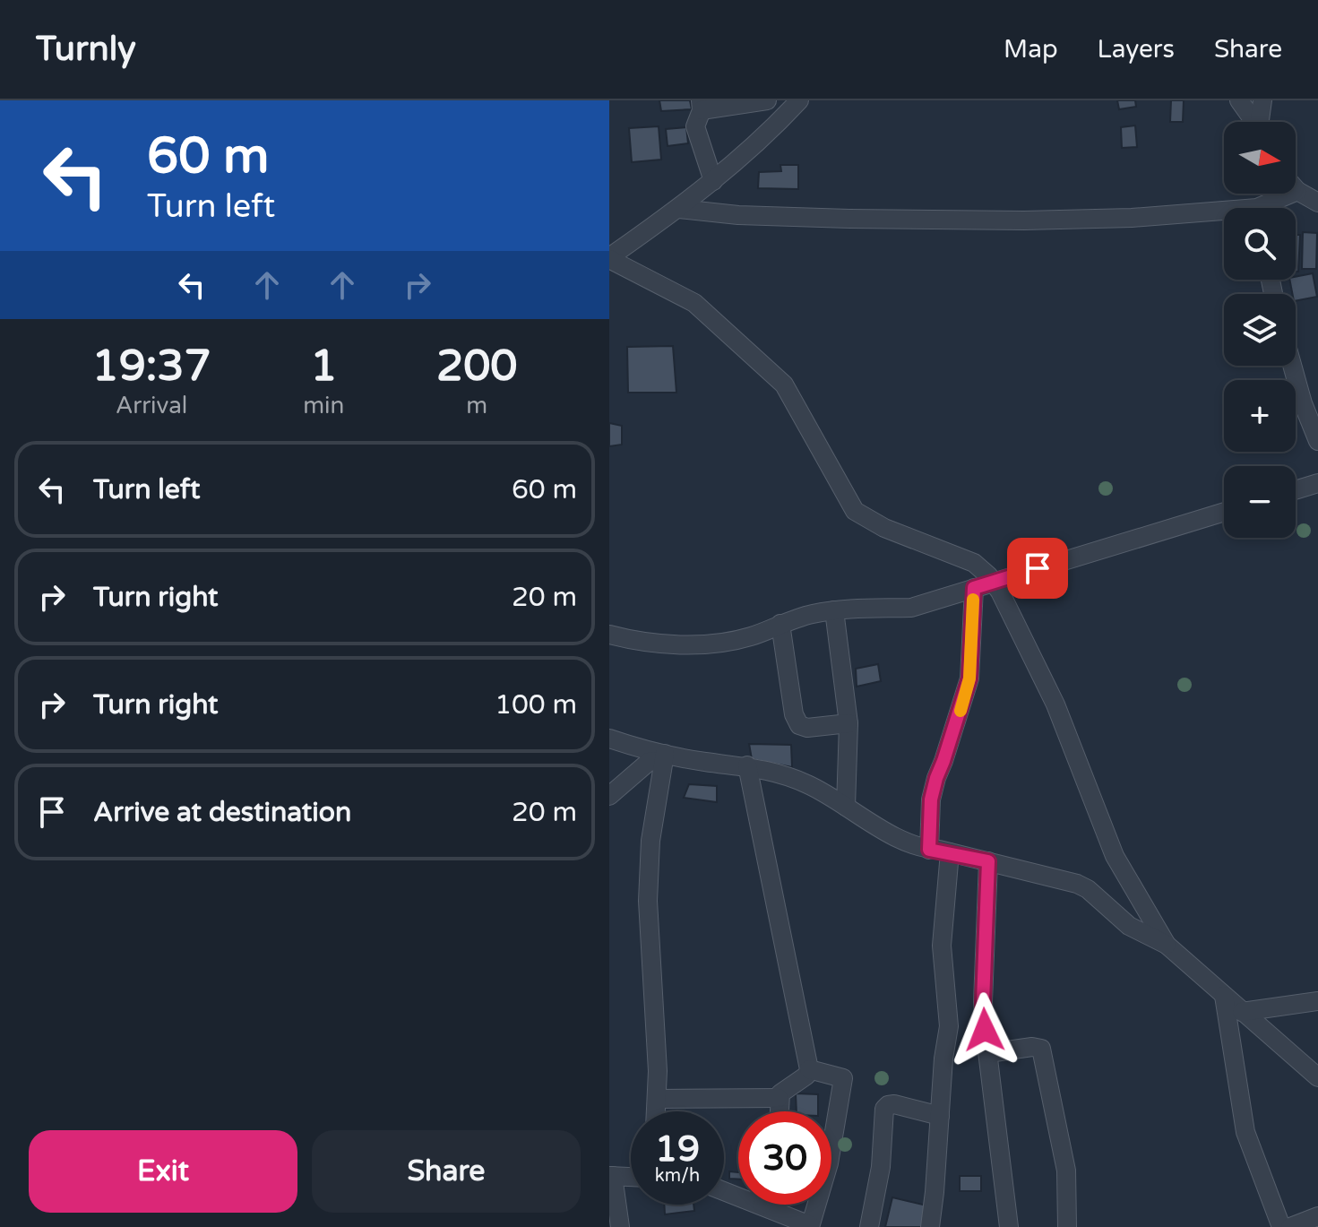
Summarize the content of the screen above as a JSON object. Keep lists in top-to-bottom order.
{
  "north": "right",
  "page": {
    "header": "Turnly",
    "nav": ["Map", "Layers", "Share"],
    "turn": ["60 m", "Turn left"],
    "map_buttons": ["+", "−"],
    "eta": [
      "19:37",
      "Arrival",
      "1",
      "min",
      "200",
      "m"
    ],
    "list": [
      {
        "name": "Turn left",
        "value": "60 m"
      },
      {
        "name": "Turn right",
        "value": "20 m"
      },
      {
        "name": "Turn right",
        "value": "100 m"
      },
      {
        "name": "Arrive at destination",
        "value": "20 m"
      }
    ],
    "speed": "19 km/h",
    "limit": "30",
    "buttons": ["Exit", "Share"]
  }
}
